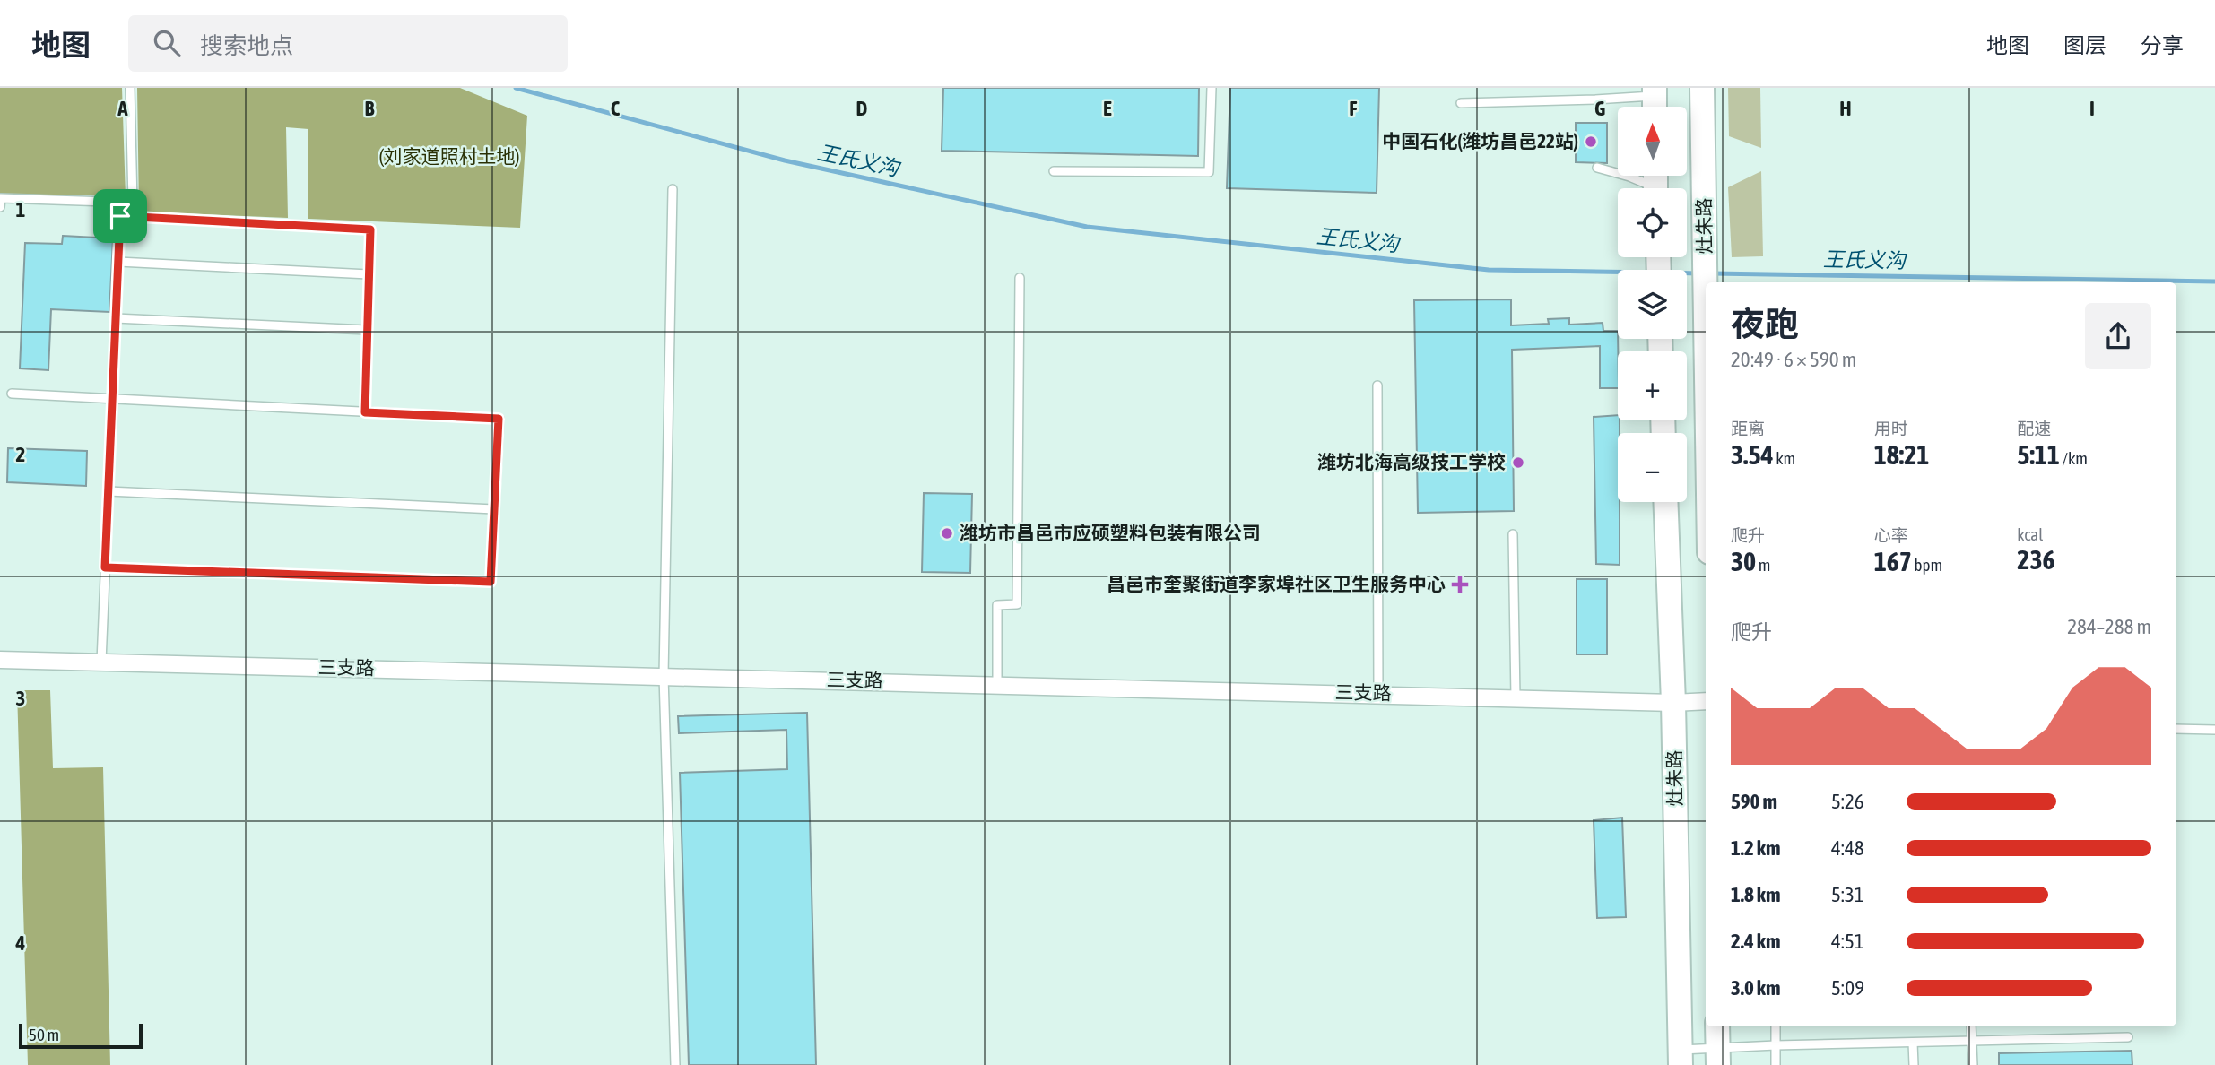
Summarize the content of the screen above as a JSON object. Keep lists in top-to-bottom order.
{
  "streets": {
    "main road": ["灶朱路"],
    "street": ["三支路"]
  },
  "crossings": [
    ["灶朱路", "三支路"]
  ],
  "water": ["王氏义沟"],
  "parks": ["(刘家道照村土地)"],
  "places": {
    "other": ["中国石化(潍坊昌邑22站)", "潍坊北海高级技工学校", "潍坊市昌邑市应硕塑料包装有限公司"],
    "health": ["昌邑市奎聚街道李家埠社区卫生服务中心"]
  },
  "scale_bar": "50 m",
  "north": "top",
  "page": {
    "header": "地图",
    "search": "搜索地点",
    "nav": ["地图", "图层", "分享"],
    "map_buttons": ["+", "−"],
    "heading": ["夜跑", "20:49 · 6 × 590 m"],
    "stats": [
      ["距离", "3.54 km"],
      ["用时", "18:21"],
      ["配速", "5:11 /km"],
      ["爬升", "30 m"],
      ["心率", "167 bpm"],
      ["kcal", "236"]
    ],
    "chart": ["爬升", "284–288 m"],
    "list": [
      {
        "name": "590 m",
        "note": "5:26"
      },
      {
        "name": "1.2 km",
        "note": "4:48"
      },
      {
        "name": "1.8 km",
        "note": "5:31"
      },
      {
        "name": "2.4 km",
        "note": "4:51"
      },
      {
        "name": "3.0 km",
        "note": "5:09"
      }
    ],
    "scale": "50 m"
  },
  "grid": {
    "columns": [
      "A",
      "B",
      "C",
      "D",
      "E",
      "F",
      "G",
      "H",
      "I"
    ],
    "rows": [
      "1",
      "2",
      "3",
      "4"
    ]
  }
}
